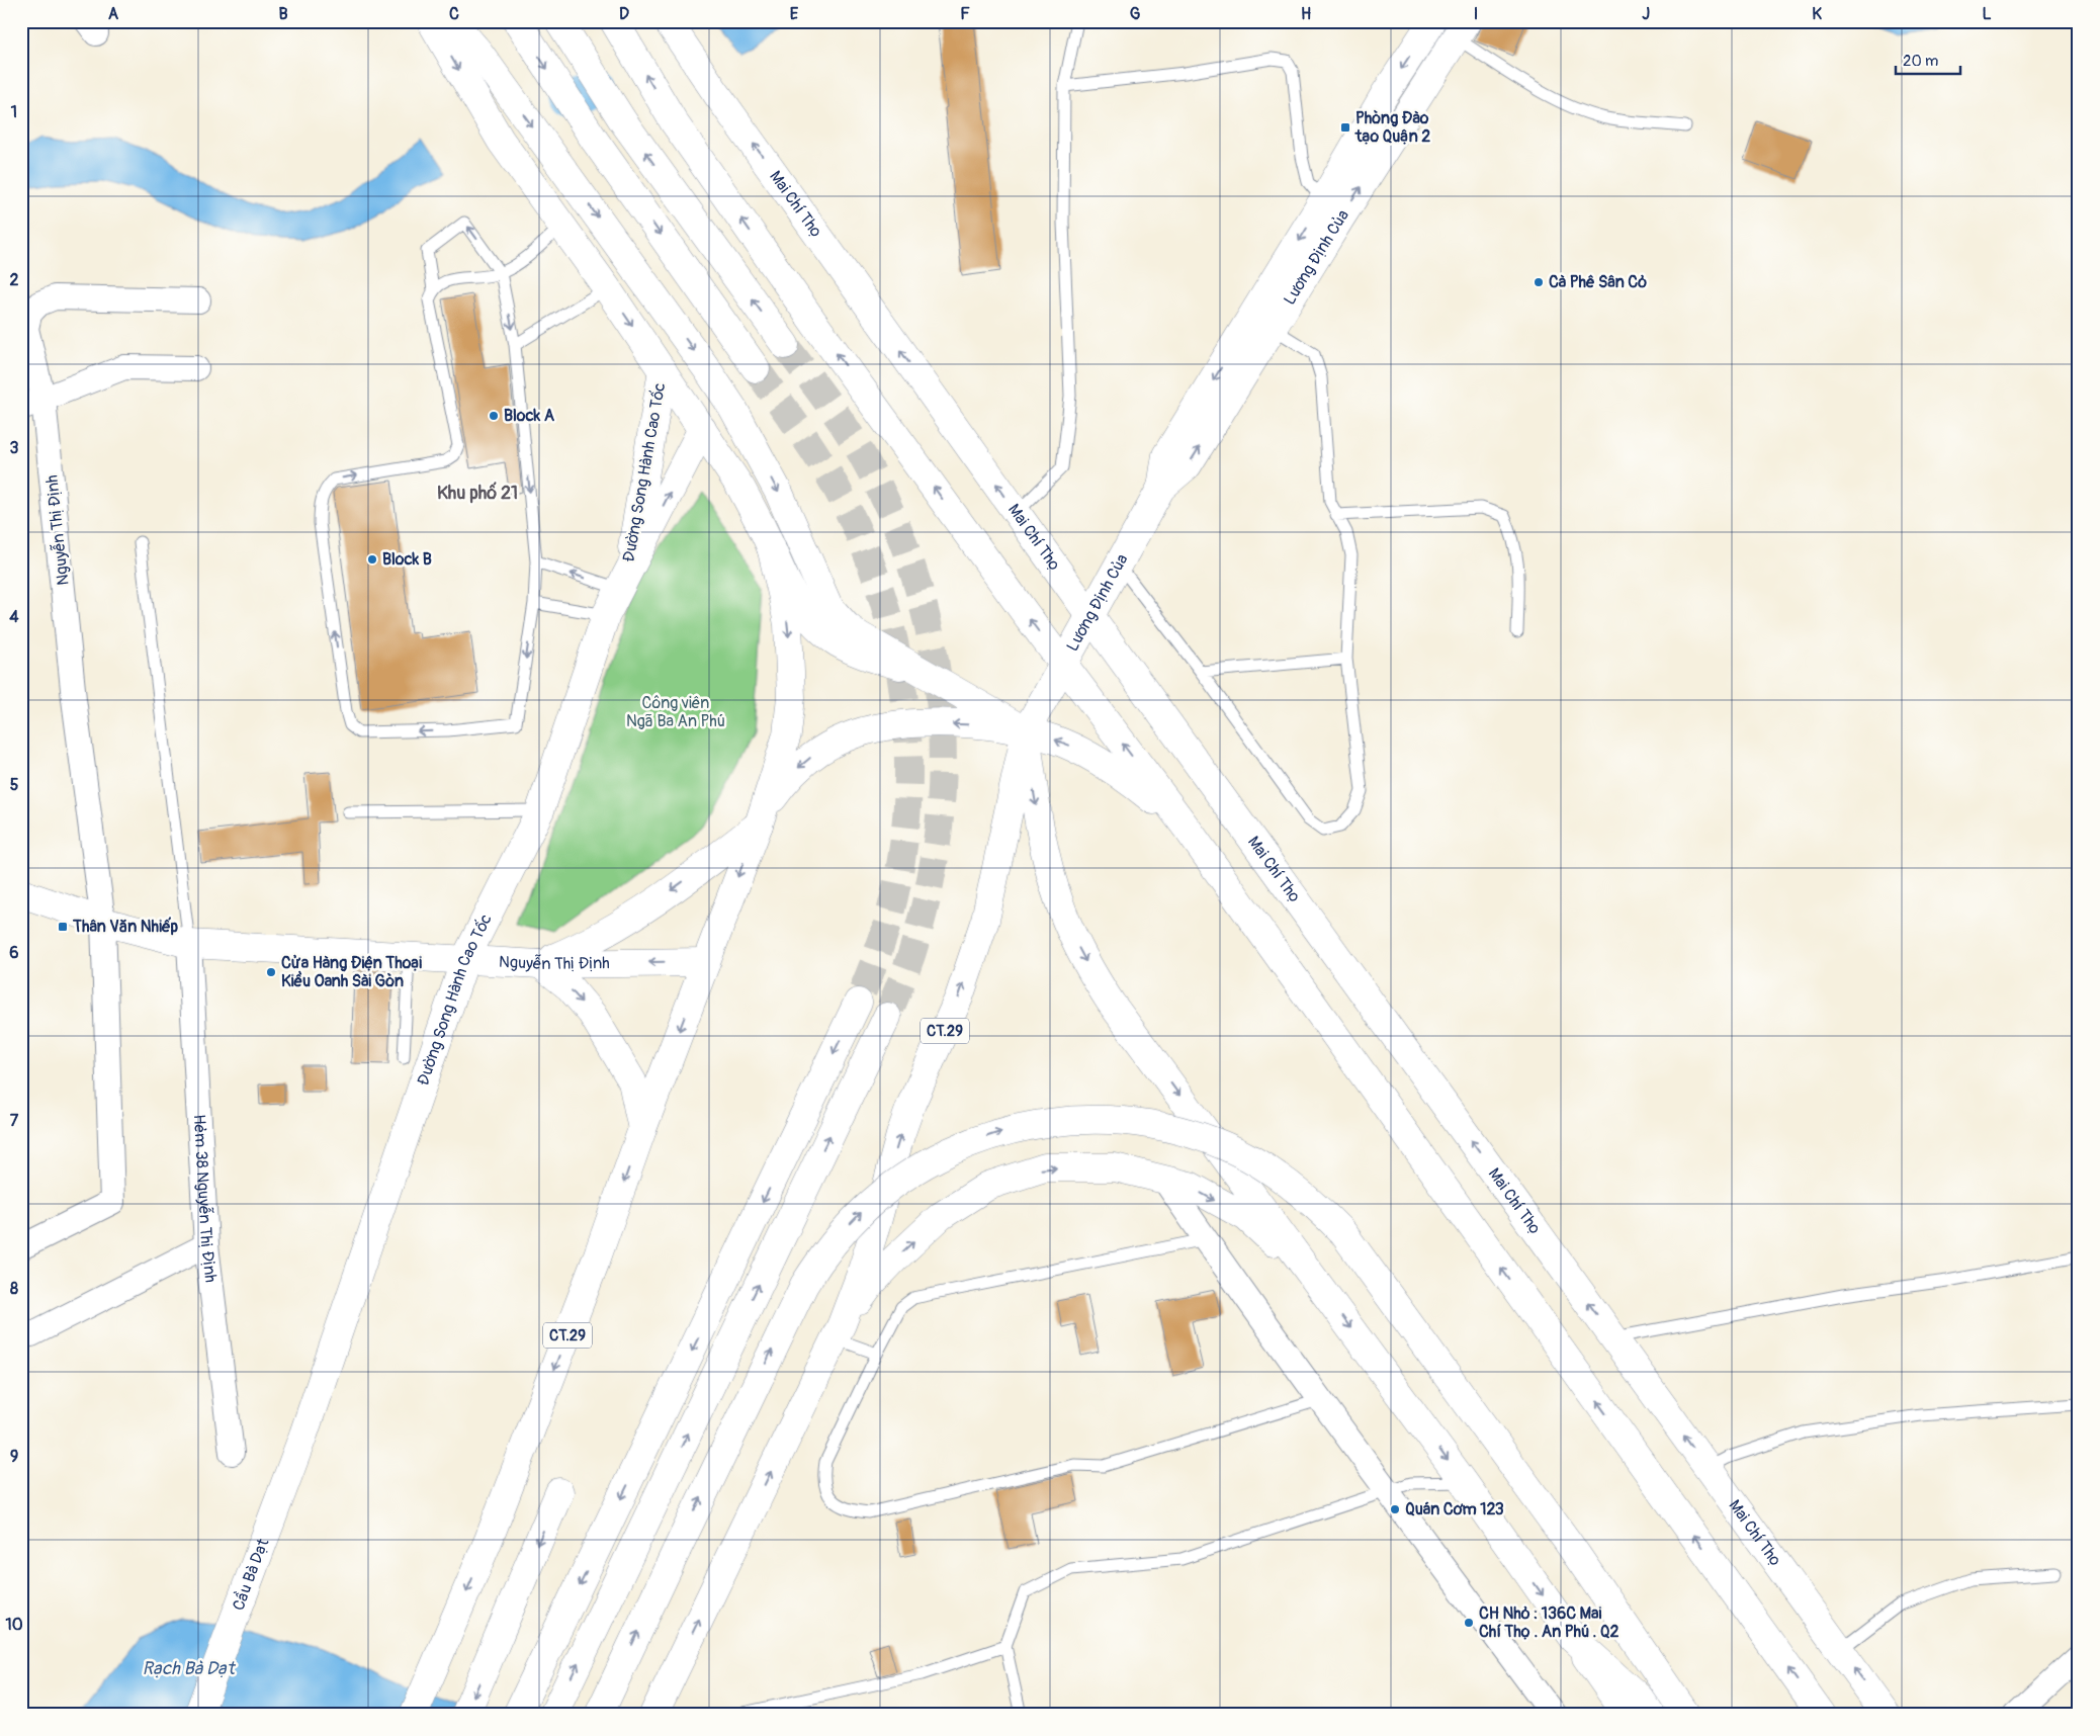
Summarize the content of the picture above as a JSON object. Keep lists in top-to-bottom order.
{
  "streets": {
    "main road": [
      "Mai Chí Thọ",
      "Lương Định Của",
      "Đường Song Hành Cao Tốc",
      "Nguyễn Thị Định",
      "CT.29",
      "Cầu Bà Dạt"
    ],
    "street": ["Hẻm 38 Nguyễn Thị Định"]
  },
  "crossings": [
    ["Mai Chí Thọ", "Lương Định Của"],
    ["Lương Định Của", "CT.29"],
    ["Đường Song Hành Cao Tốc", "Nguyễn Thị Định"],
    ["Đường Song Hành Cao Tốc", "Cầu Bà Dạt"],
    ["Nguyễn Thị Định", "CT.29"],
    ["Nguyễn Thị Định", "Hẻm 38 Nguyễn Thị Định"]
  ],
  "districts": ["Khu phố 21"],
  "water": ["Rạch Bà Dạt"],
  "parks": ["Công viên Ngã Ba An Phú"],
  "places": {
    "transit": ["Phòng Đào tạo Quận 2", "Thân Văn Nhiếp"],
    "other": [
      "Cà Phê Sân Cỏ",
      "Block A",
      "Block B",
      "Cửa Hàng Điện Thoại Kiều Oanh Sài Gòn",
      "Quán Cơm 123",
      "CH Nhỏ : 136C Mai Chí Thọ . An Phú . Q2"
    ]
  },
  "scale_bar": "20 m",
  "grid": {
    "columns": [
      "A",
      "B",
      "C",
      "D",
      "E",
      "F",
      "G",
      "H",
      "I",
      "J",
      "K",
      "L"
    ],
    "rows": [
      "1",
      "2",
      "3",
      "4",
      "5",
      "6",
      "7",
      "8",
      "9",
      "10"
    ]
  }
}
